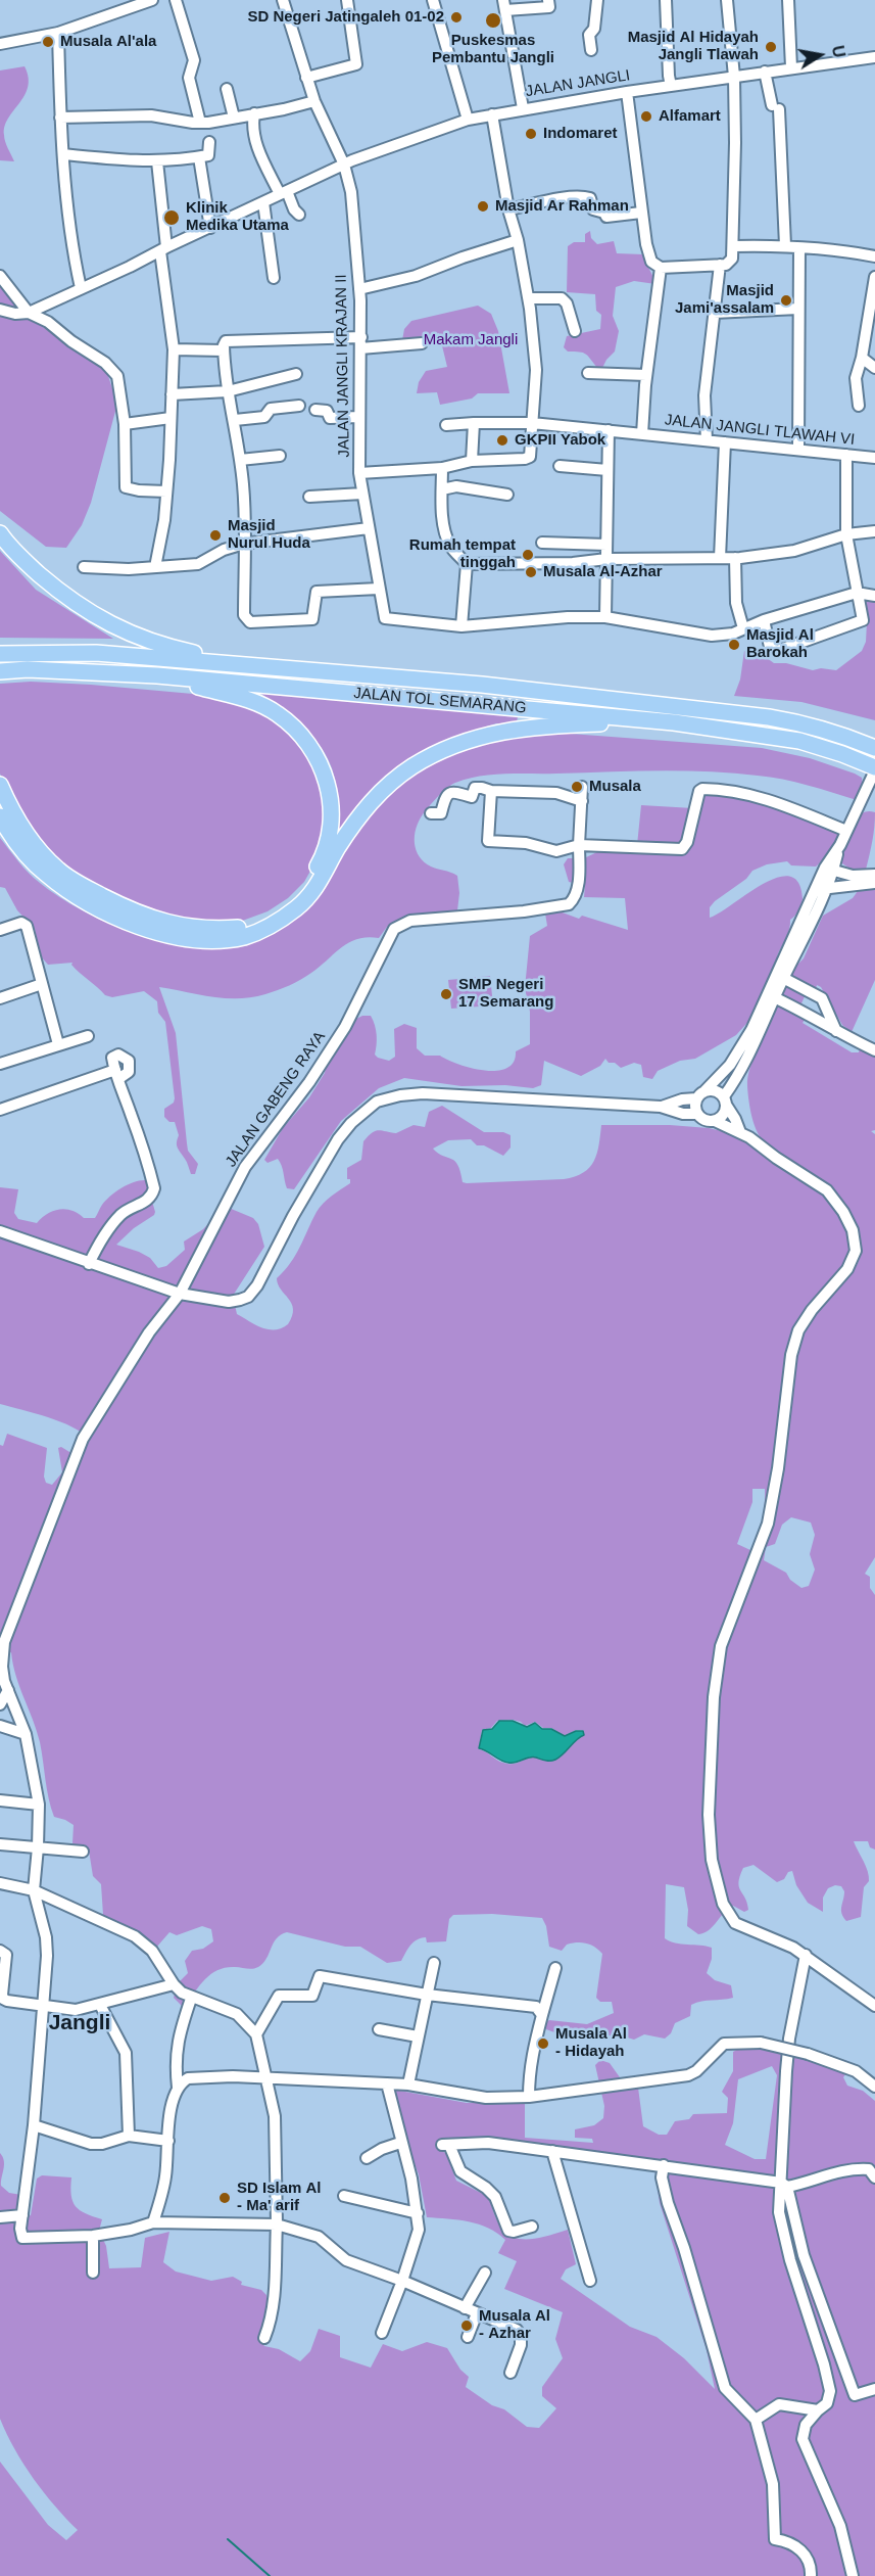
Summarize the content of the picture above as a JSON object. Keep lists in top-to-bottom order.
{
  "streets": {
    "highway": ["JALAN TOL SEMARANG"],
    "street": [
      "JALAN JANGLI",
      "JALAN JANGLI KRAJAN II",
      "JALAN JANGLI TLAWAH VI",
      "JALAN GABENG RAYA"
    ]
  },
  "crossings": [
    ["JALAN JANGLI", "JALAN JANGLI KRAJAN II"]
  ],
  "districts": ["Jangli"],
  "parks": ["Makam Jangli"],
  "places": [
    "SD Negeri Jatingaleh 01-02",
    "Puskesmas Pembantu Jangli",
    "Musala Al'ala",
    "Masjid Al Hidayah Jangli Tlawah",
    "Alfamart",
    "Indomaret",
    "Masjid Ar Rahman",
    "Klinik Medika Utama",
    "Masjid Jami'assalam",
    "GKPII Yabok",
    "Masjid Nurul Huda",
    "Rumah tempat tinggah",
    "Musala Al-Azhar",
    "Masjid Al Barokah",
    "Musala",
    "SMP Negeri 17 Semarang",
    "Musala Al - Hidayah",
    "SD Islam Al - Ma' arif",
    "Musala Al - Azhar"
  ],
  "north": "right"
}
